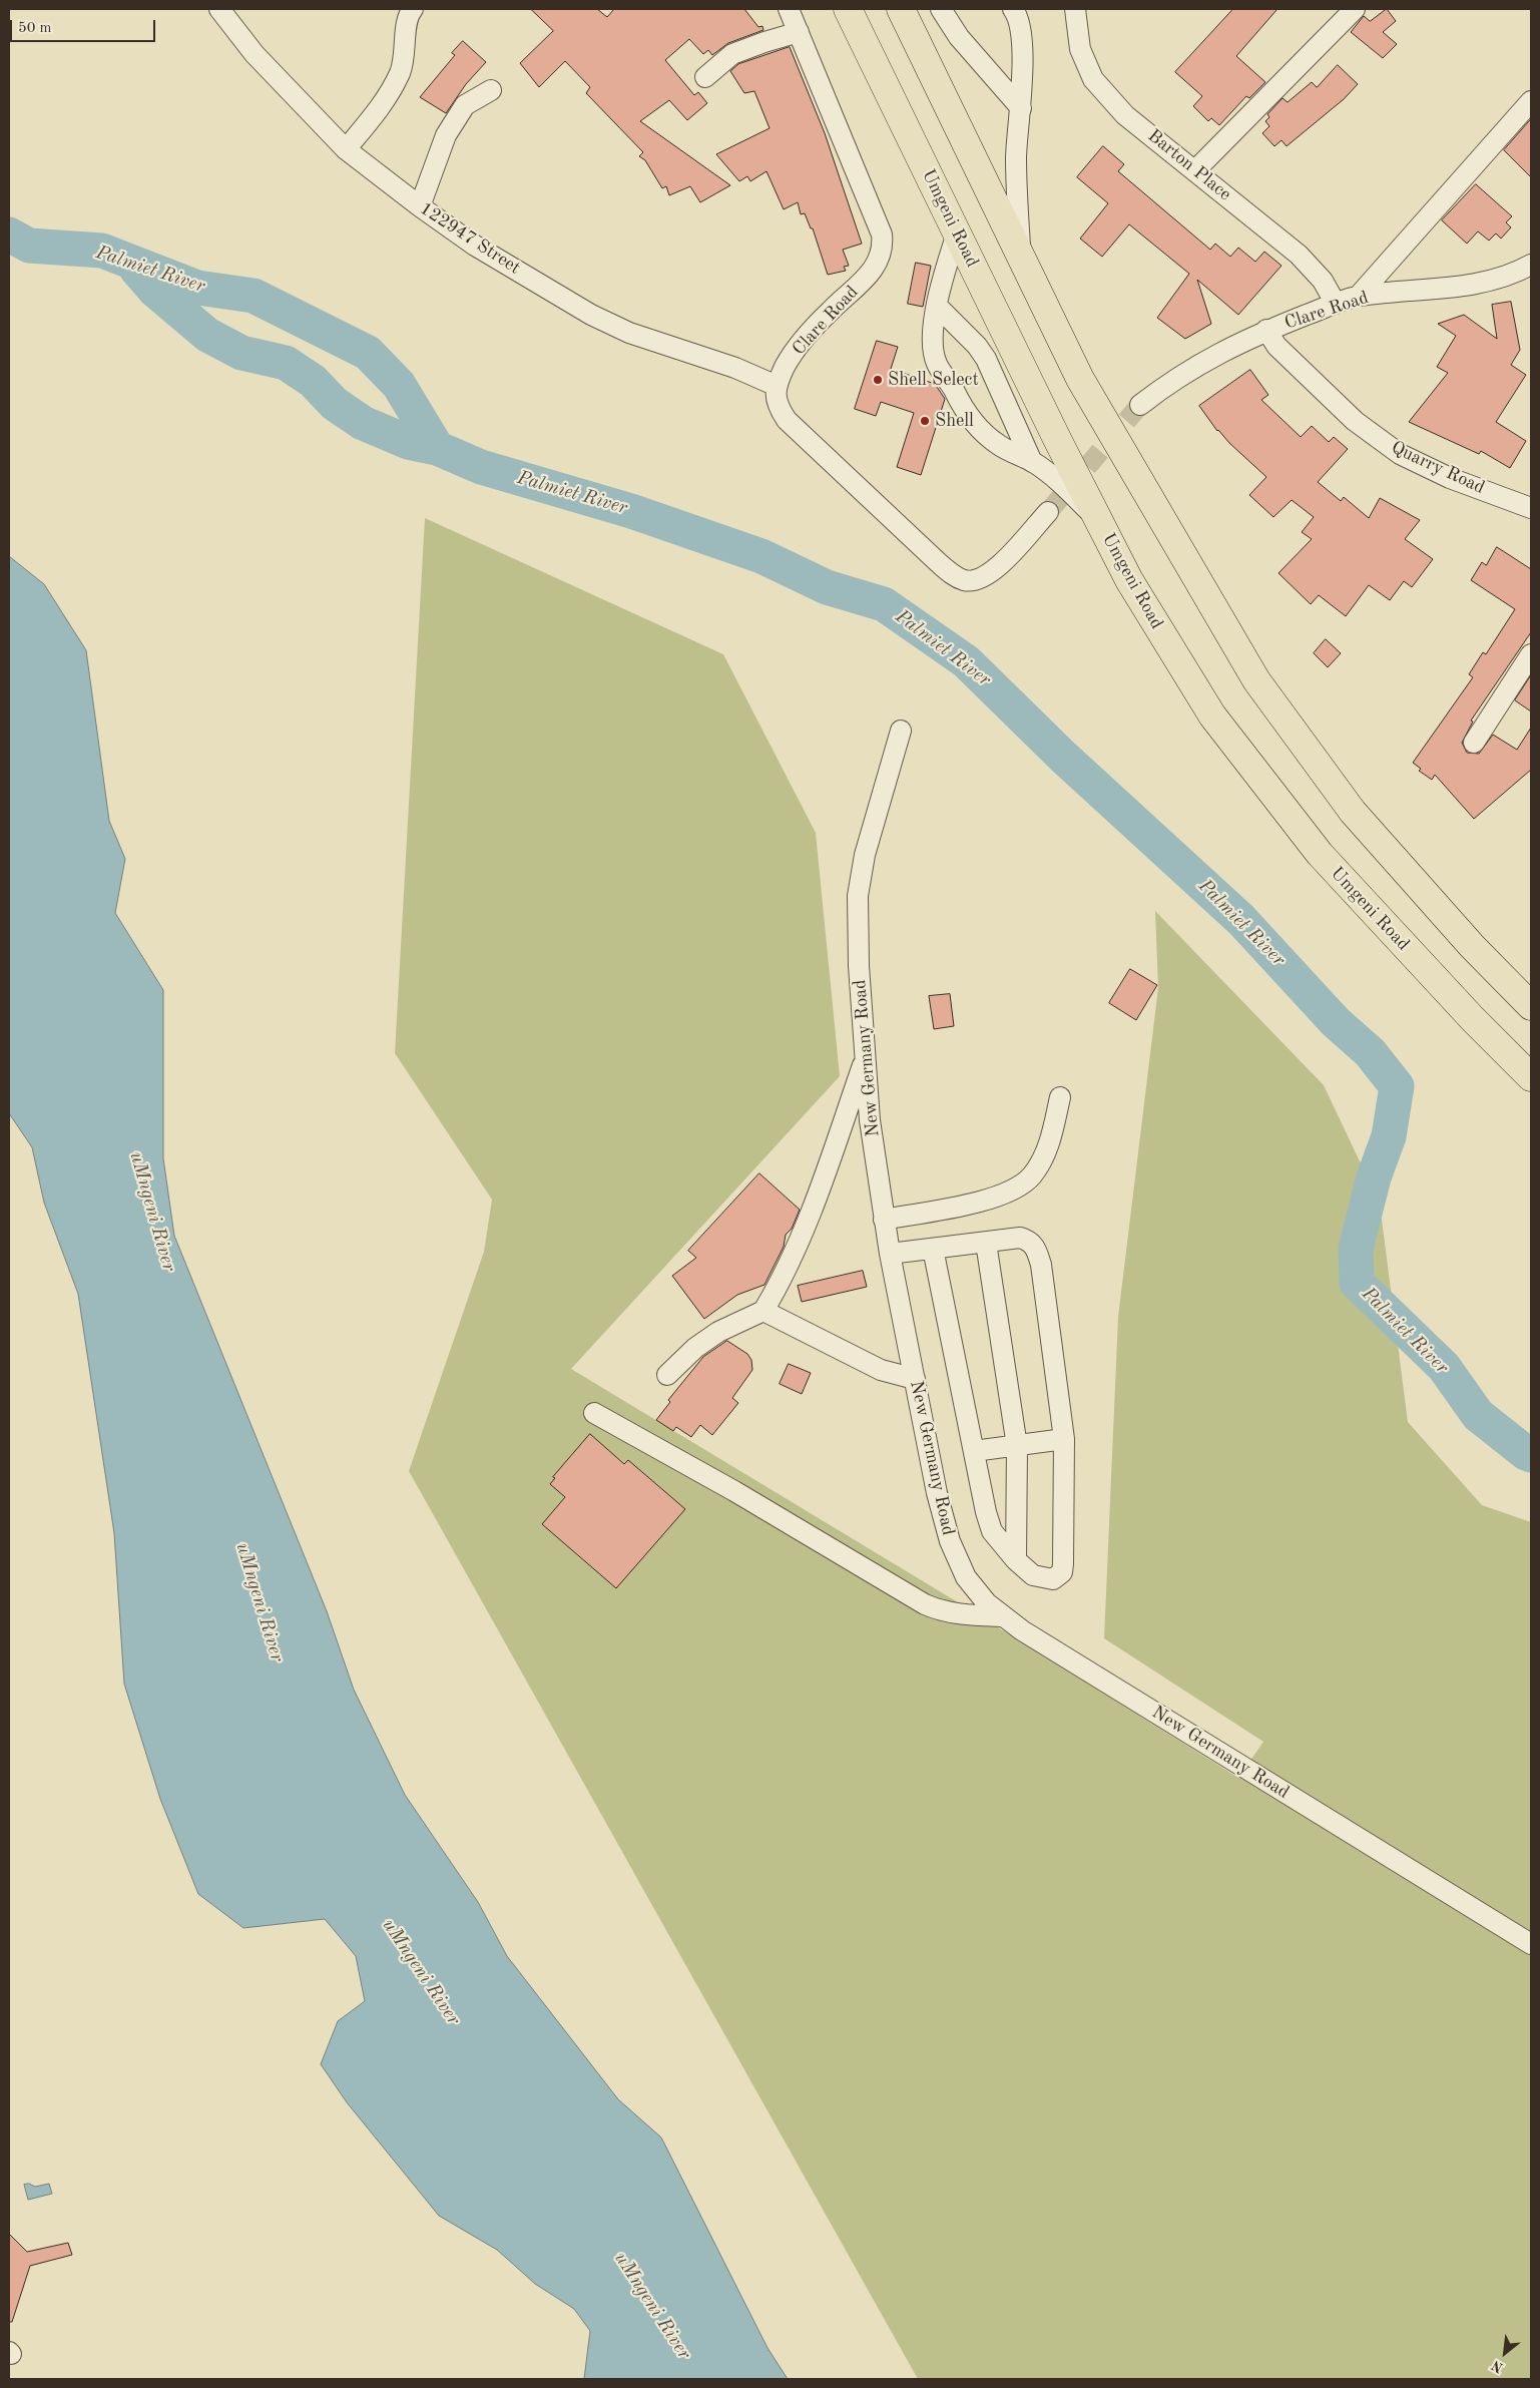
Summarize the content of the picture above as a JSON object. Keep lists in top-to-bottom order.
{
  "streets": {
    "highway": ["Umgeni Road"],
    "street": [
      "Barton Place",
      "122947 Street",
      "Clare Road",
      "Quarry Road",
      "New Germany Road"
    ]
  },
  "crossings": [
    ["Barton Place", "Clare Road"],
    ["122947 Street", "Clare Road"],
    ["Clare Road", "Quarry Road"]
  ],
  "water": ["Palmiet River", "uMngeni River"],
  "places": ["Shell Select", "Shell"],
  "scale_bar": "50 m",
  "north": "bottom left"
}
